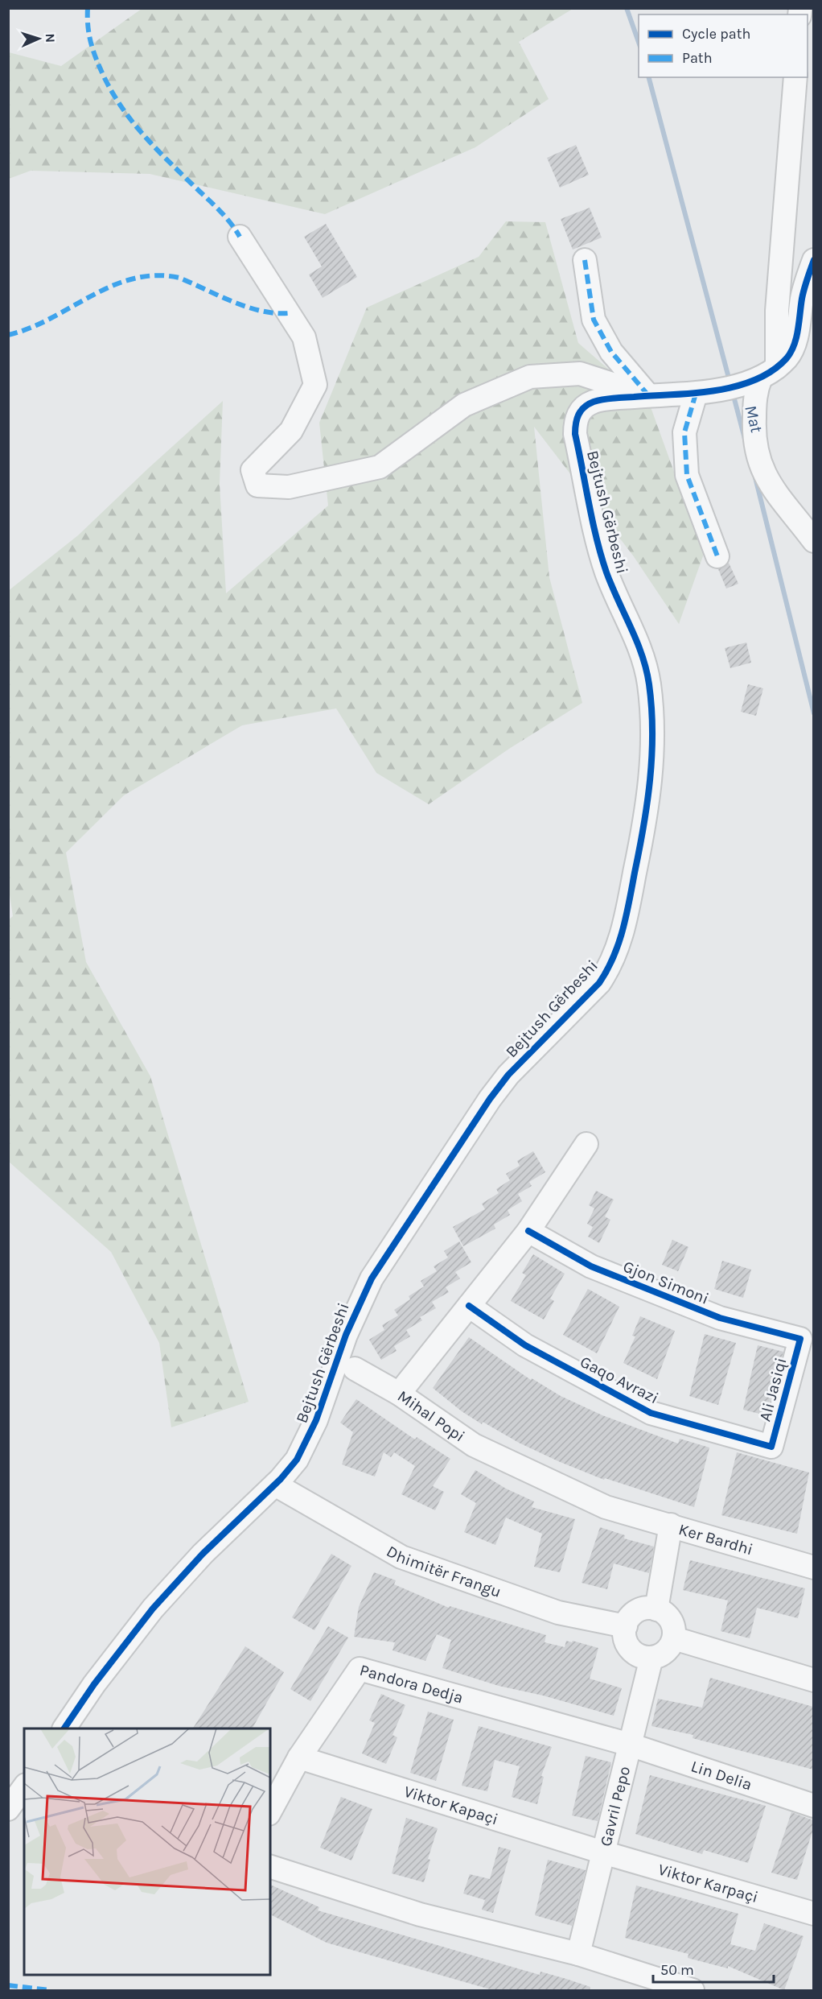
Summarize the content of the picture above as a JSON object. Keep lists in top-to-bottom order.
{
  "streets": {
    "street": [
      "Bejtush Gërbeshi",
      "Gjon Simoni",
      "Gaqo Avrazi",
      "Ali Jasiqi",
      "Mihal Popi",
      "Ker Bardhi",
      "Dhimitër Frangu",
      "Pandora Dedja",
      "Lin Delia",
      "Viktor Kapaçi",
      "Gavril Pepo",
      "Viktor Karpaçi"
    ]
  },
  "crossings": [
    ["Bejtush Gërbeshi", "Dhimitër Frangu"],
    ["Gjon Simoni", "Ali Jasiqi"],
    ["Gjon Simoni", "Mihal Popi"],
    ["Gaqo Avrazi", "Ali Jasiqi"],
    ["Gaqo Avrazi", "Mihal Popi"],
    ["Mihal Popi", "Ker Bardhi"],
    ["Ker Bardhi", "Dhimitër Frangu"],
    ["Ker Bardhi", "Gavril Pepo"],
    ["Dhimitër Frangu", "Gavril Pepo"],
    ["Pandora Dedja", "Lin Delia"],
    ["Pandora Dedja", "Viktor Kapaçi"],
    ["Pandora Dedja", "Gavril Pepo"],
    ["Lin Delia", "Gavril Pepo"],
    ["Viktor Kapaçi", "Gavril Pepo"],
    ["Viktor Kapaçi", "Viktor Karpaçi"],
    ["Gavril Pepo", "Viktor Karpaçi"]
  ],
  "water": ["Mat"],
  "legend": ["Cycle path", "Path"],
  "scale_bar": "50 m",
  "north": "right"
}
